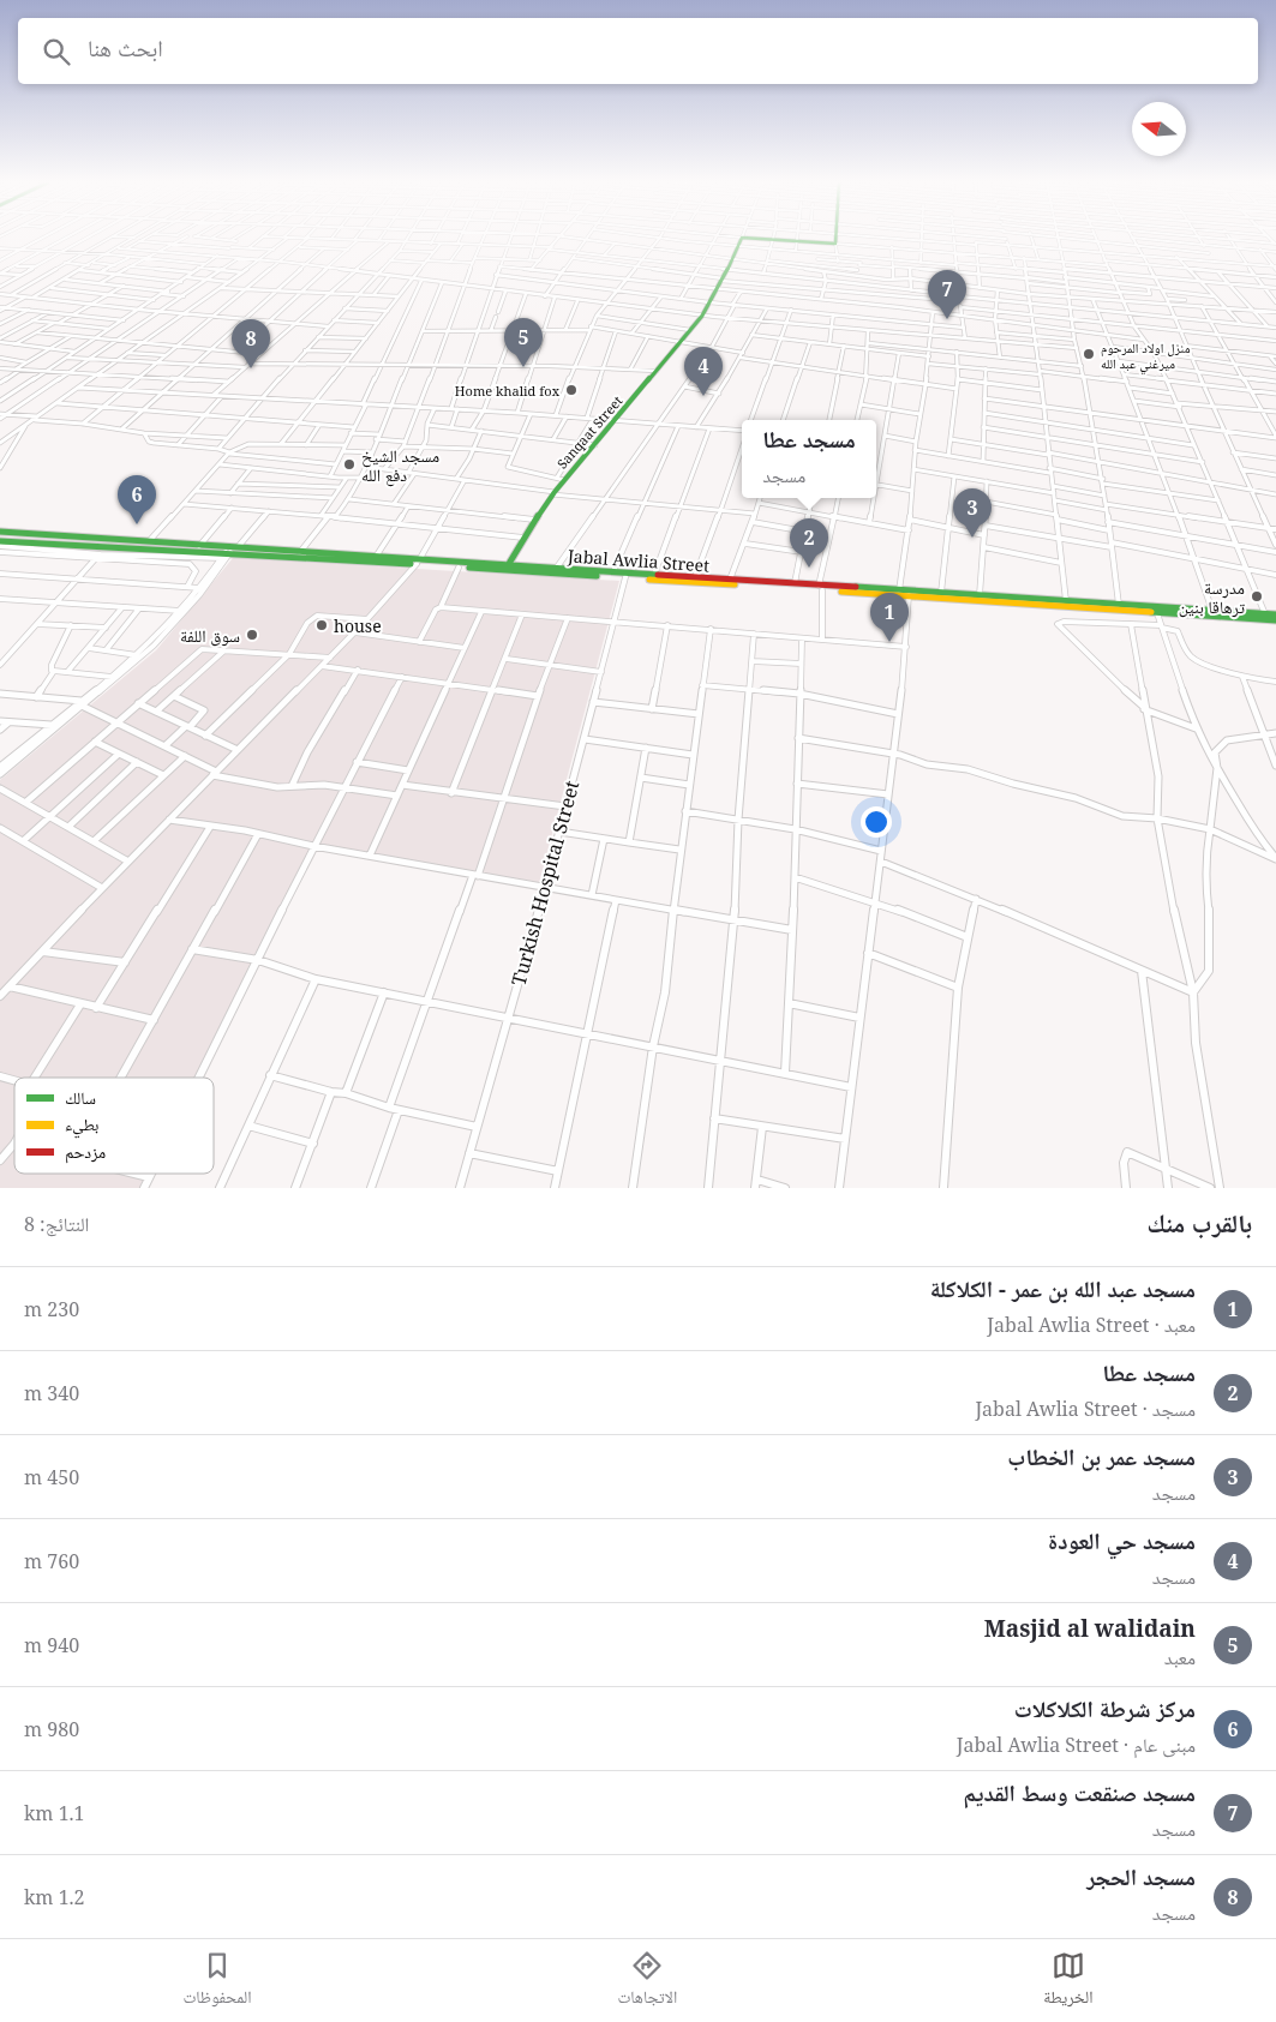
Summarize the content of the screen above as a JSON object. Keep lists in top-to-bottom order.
{
  "streets": {
    "main road": ["Sanqaat Street", "Jabal Awlia Street"],
    "street": ["Turkish Hospital Street"]
  },
  "crossings": [
    ["Sanqaat Street", "Jabal Awlia Street"],
    ["Jabal Awlia Street", "Turkish Hospital Street"]
  ],
  "places": [
    "منزل اولاد المرحوم ميرغني عبد الله",
    "Home khalid fox",
    "مسجد الشيخ دفع الله",
    "مدرسة ترهاقا بنين",
    "house",
    "سوق اللفة"
  ],
  "legend": ["سالك", "بطيء", "مزدحم"],
  "north": "left",
  "page": {
    "search": "ابحث هنا",
    "pins": [
      "7",
      "5",
      "8",
      "4",
      "6",
      "3",
      "2",
      "1"
    ],
    "popup": ["مسجد عطا", "مسجد"],
    "heading": ["بالقرب منك", "النتائج: 8"],
    "list": [
      {
        "mark": "1",
        "name": "مسجد عبد الله بن عمر - الكلاكلة",
        "note": "معبد · Jabal Awlia Street",
        "value": "230 m"
      },
      {
        "mark": "2",
        "name": "مسجد عطا",
        "note": "مسجد · Jabal Awlia Street",
        "value": "340 m"
      },
      {
        "mark": "3",
        "name": "مسجد عمر بن الخطاب",
        "note": "مسجد",
        "value": "450 m"
      },
      {
        "mark": "4",
        "name": "مسجد حي العودة",
        "note": "مسجد",
        "value": "760 m"
      },
      {
        "mark": "5",
        "name": "Masjid al walidain",
        "note": "معبد",
        "value": "940 m"
      },
      {
        "mark": "6",
        "name": "مركز شرطة الكلاكلات",
        "note": "مبنى عام · Jabal Awlia Street",
        "value": "980 m"
      },
      {
        "mark": "7",
        "name": "مسجد صنقعت وسط القديم",
        "note": "مسجد",
        "value": "1.1 km"
      },
      {
        "mark": "8",
        "name": "مسجد الحجر",
        "note": "مسجد",
        "value": "1.2 km"
      }
    ],
    "nav": ["الخريطة", "الاتجاهات", "المحفوظات"]
  }
}
